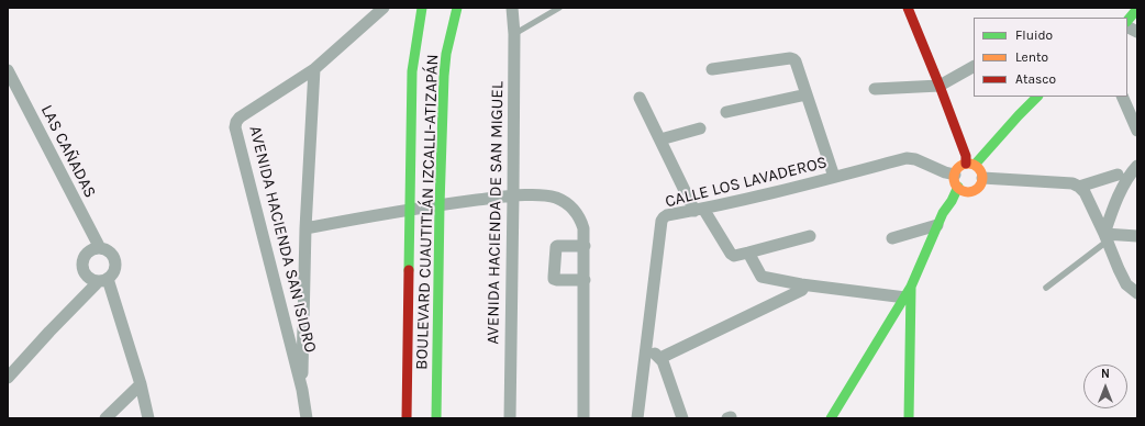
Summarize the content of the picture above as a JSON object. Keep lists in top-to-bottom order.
{
  "streets": {
    "main road": ["BOULEVARD CUAUTITLÁN IZCALLI-ATIZAPÁN"],
    "street": [
      "LAS CAÑADAS",
      "CALLE LOS LAVADEROS",
      "AVENIDA HACIENDA DE SAN MIGUEL",
      "AVENIDA HACIENDA SAN ISIDRO"
    ]
  },
  "legend": ["Fluido", "Lento", "Atasco"],
  "north": "top"
}
